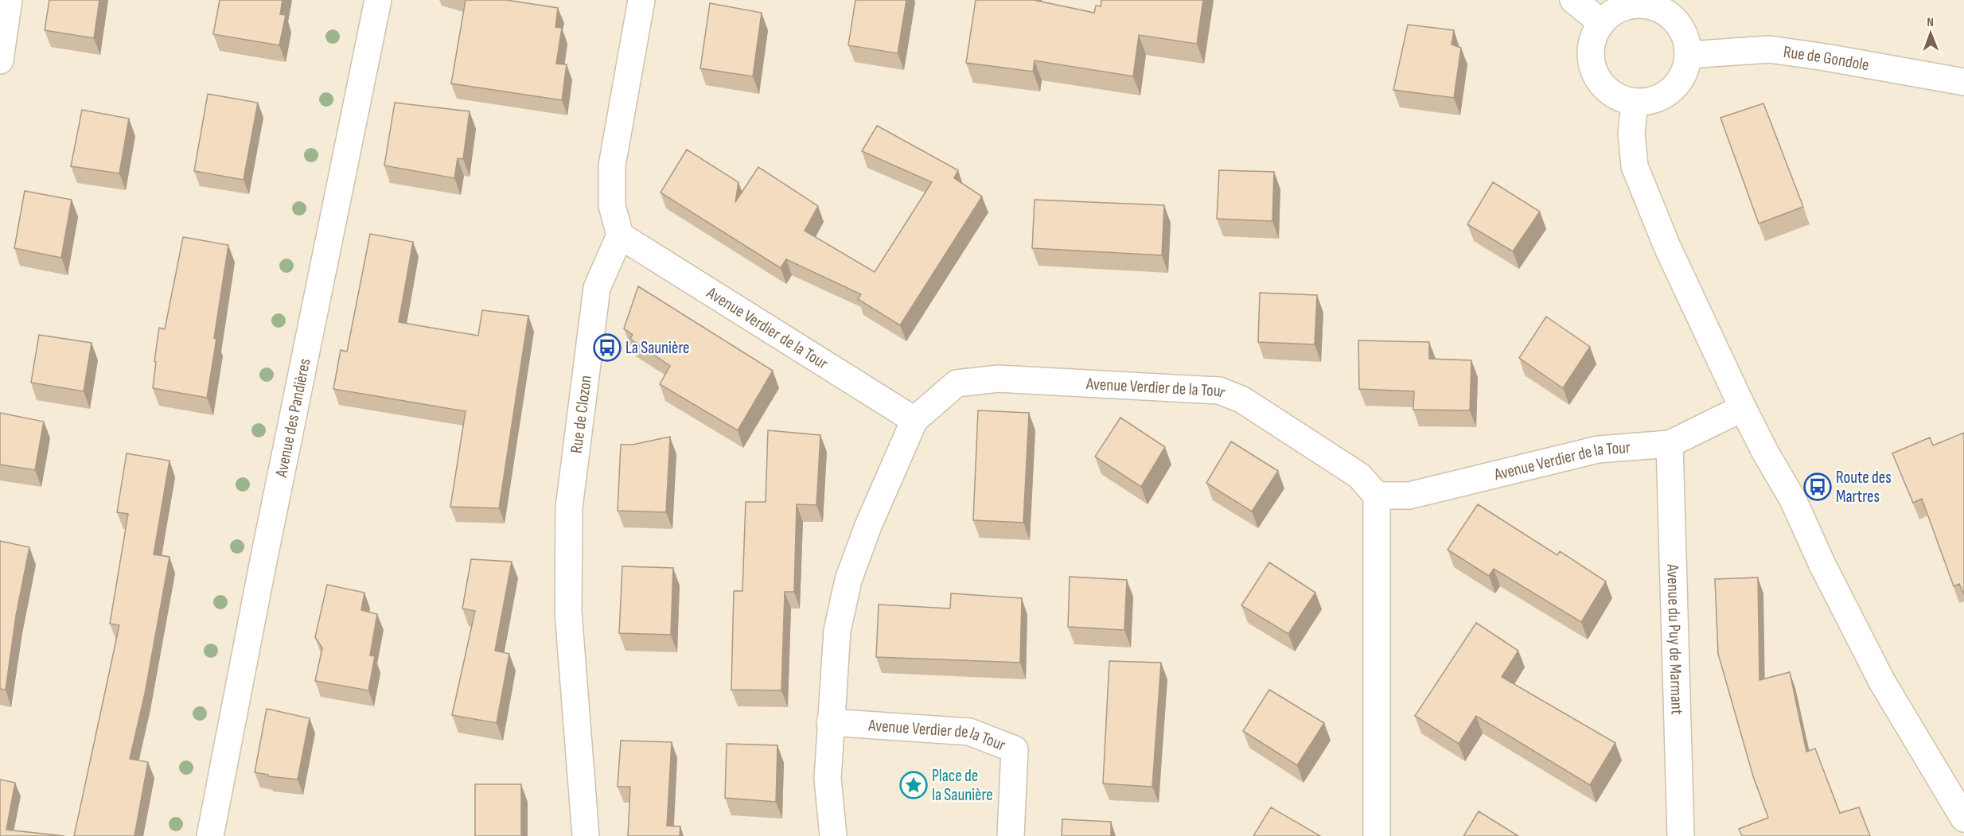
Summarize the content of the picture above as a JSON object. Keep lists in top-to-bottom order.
{
  "streets": {
    "street": [
      "Rue de Gondole",
      "Avenue Verdier de la Tour",
      "Rue de Clozon",
      "Avenue des Pandières",
      "Avenue du Puy de Marmant"
    ]
  },
  "crossings": [
    ["Avenue Verdier de la Tour", "Rue de Clozon"],
    ["Avenue Verdier de la Tour", "Avenue du Puy de Marmant"]
  ],
  "places": {
    "bus stop": ["La Saunière", "Route des Martres"],
    "place": ["Place de la Saunière"]
  },
  "north": "top"
}
